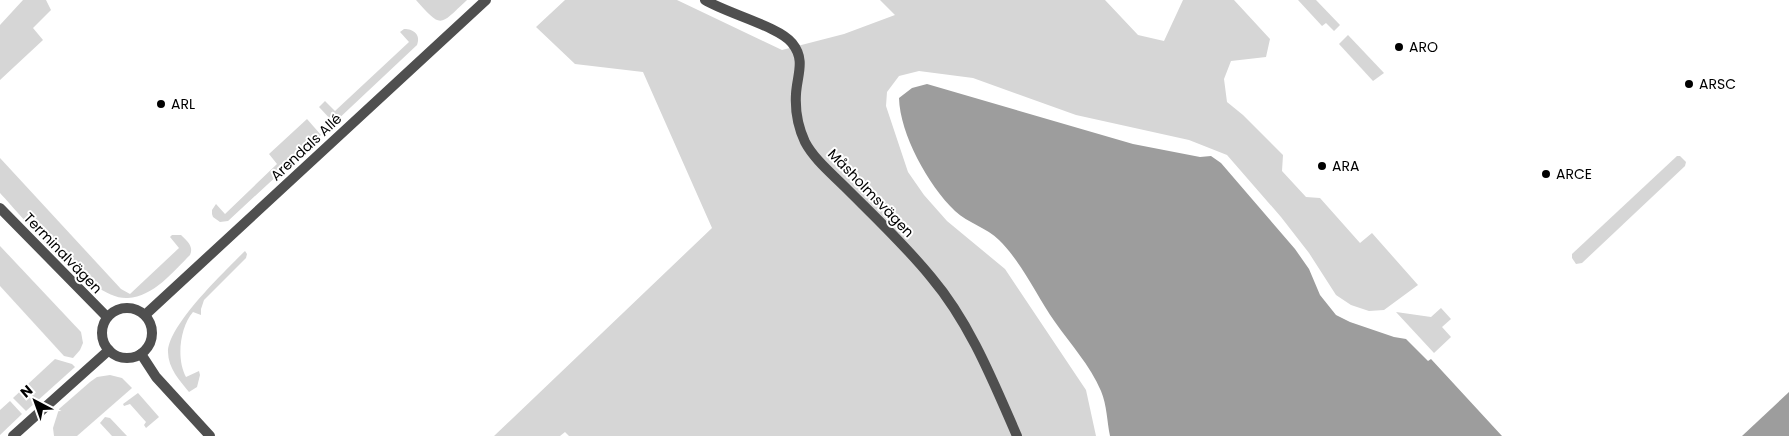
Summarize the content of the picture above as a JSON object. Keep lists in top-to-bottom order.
{
  "streets": {
    "street": ["Arendals Allé", "Måsholmsvägen", "Terminalvägen"]
  },
  "crossings": [
    ["Arendals Allé", "Terminalvägen"]
  ],
  "places": [
    "ARO",
    "ARSC",
    "ARL",
    "ARA",
    "ARCE"
  ],
  "north": "top left"
}
